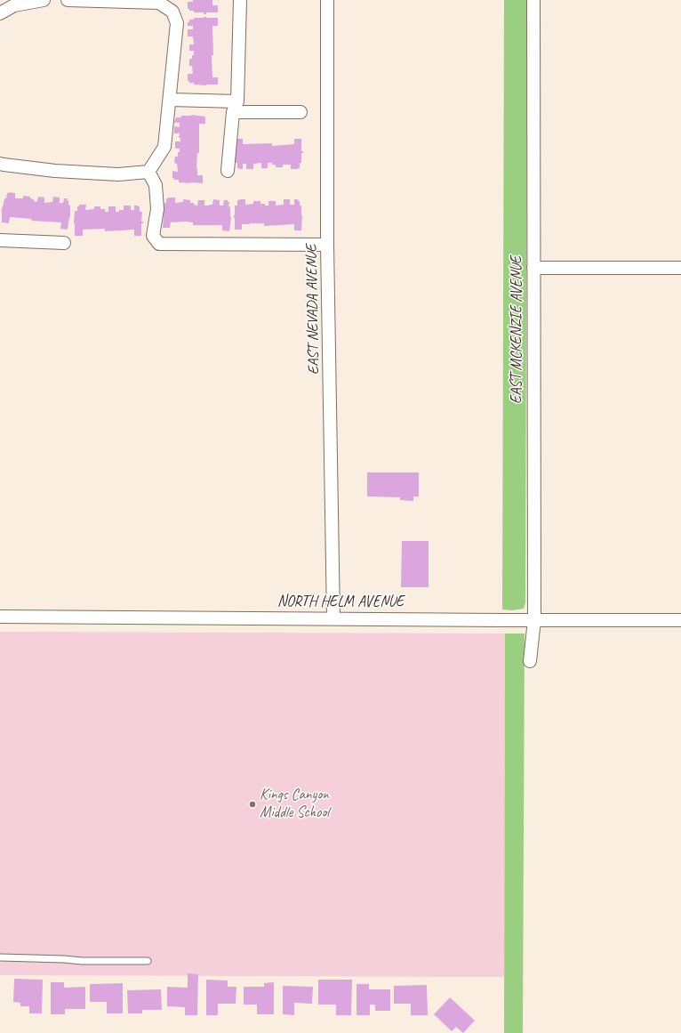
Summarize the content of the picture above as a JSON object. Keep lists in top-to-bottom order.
{
  "streets": {
    "street": ["EAST NEVADA AVENUE", "EAST MCKENZIE AVENUE", "NORTH HELM AVENUE"]
  },
  "crossings": [
    ["EAST NEVADA AVENUE", "NORTH HELM AVENUE"],
    ["EAST MCKENZIE AVENUE", "NORTH HELM AVENUE"]
  ],
  "places": ["Kings Canyon Middle School"]
}
